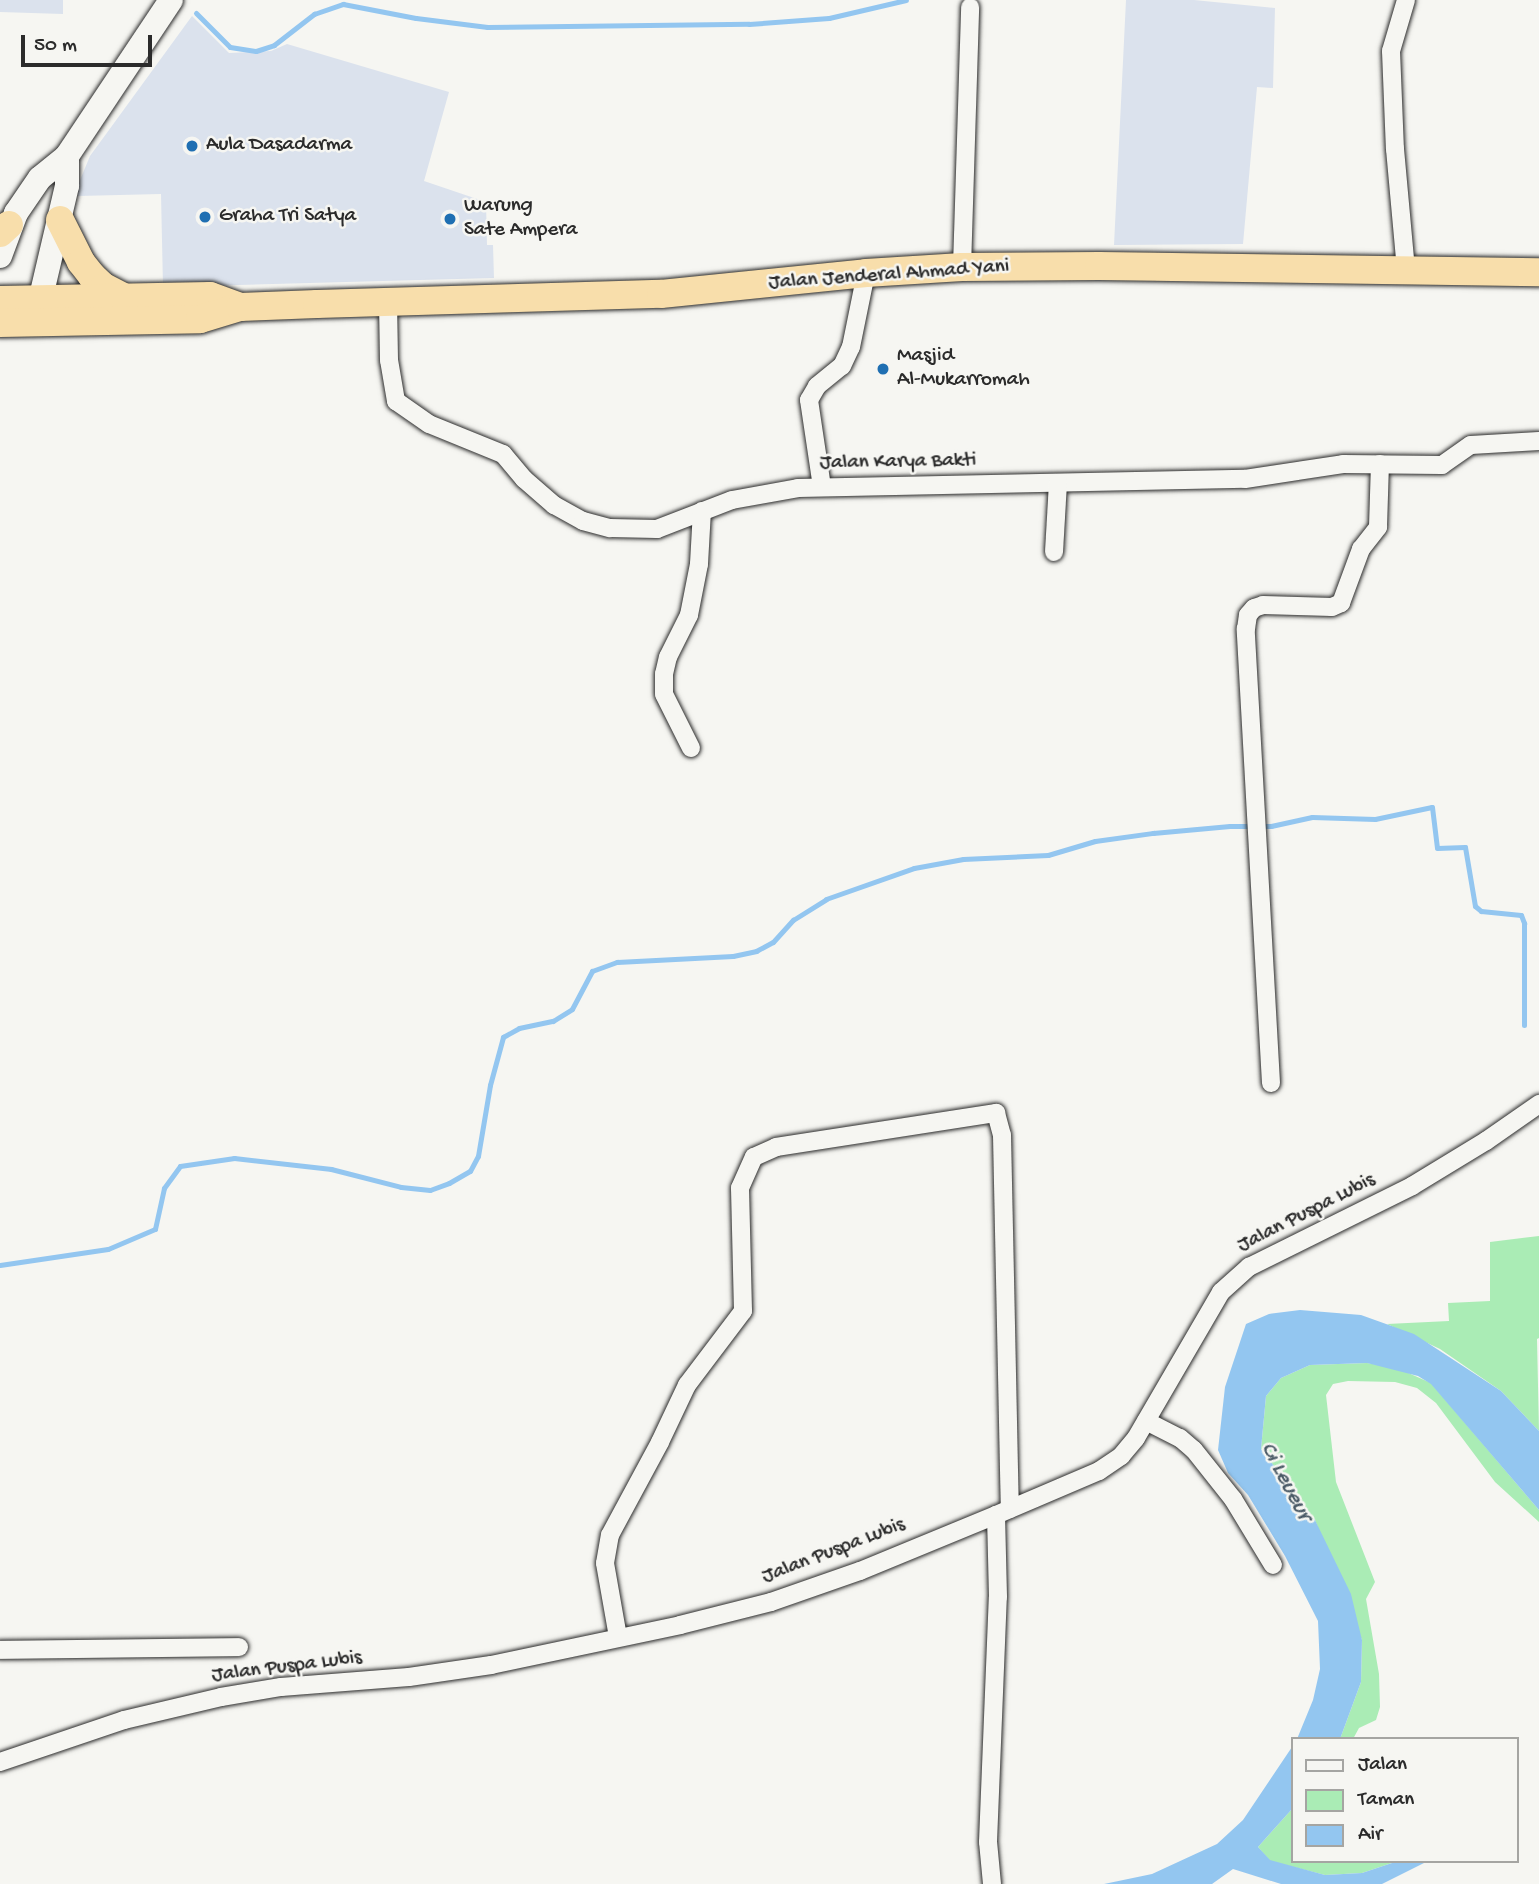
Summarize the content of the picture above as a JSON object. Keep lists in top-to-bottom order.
{
  "streets": {
    "highway": ["Jalan Jenderal Ahmad Yani"],
    "street": ["Jalan Karya Bakti", "Jalan Puspa Lubis"]
  },
  "crossings": [
    ["Jalan Jenderal Ahmad Yani", "Jalan Karya Bakti"]
  ],
  "water": ["Ci Leueur"],
  "places": [
    "Aula Dasadarma",
    "Graha Tri Satya",
    "Warung Sate Ampera",
    "Masjid Al-Mukarromah"
  ],
  "legend": ["Jalan", "Taman", "Air"],
  "scale_bar": "50 m"
}
